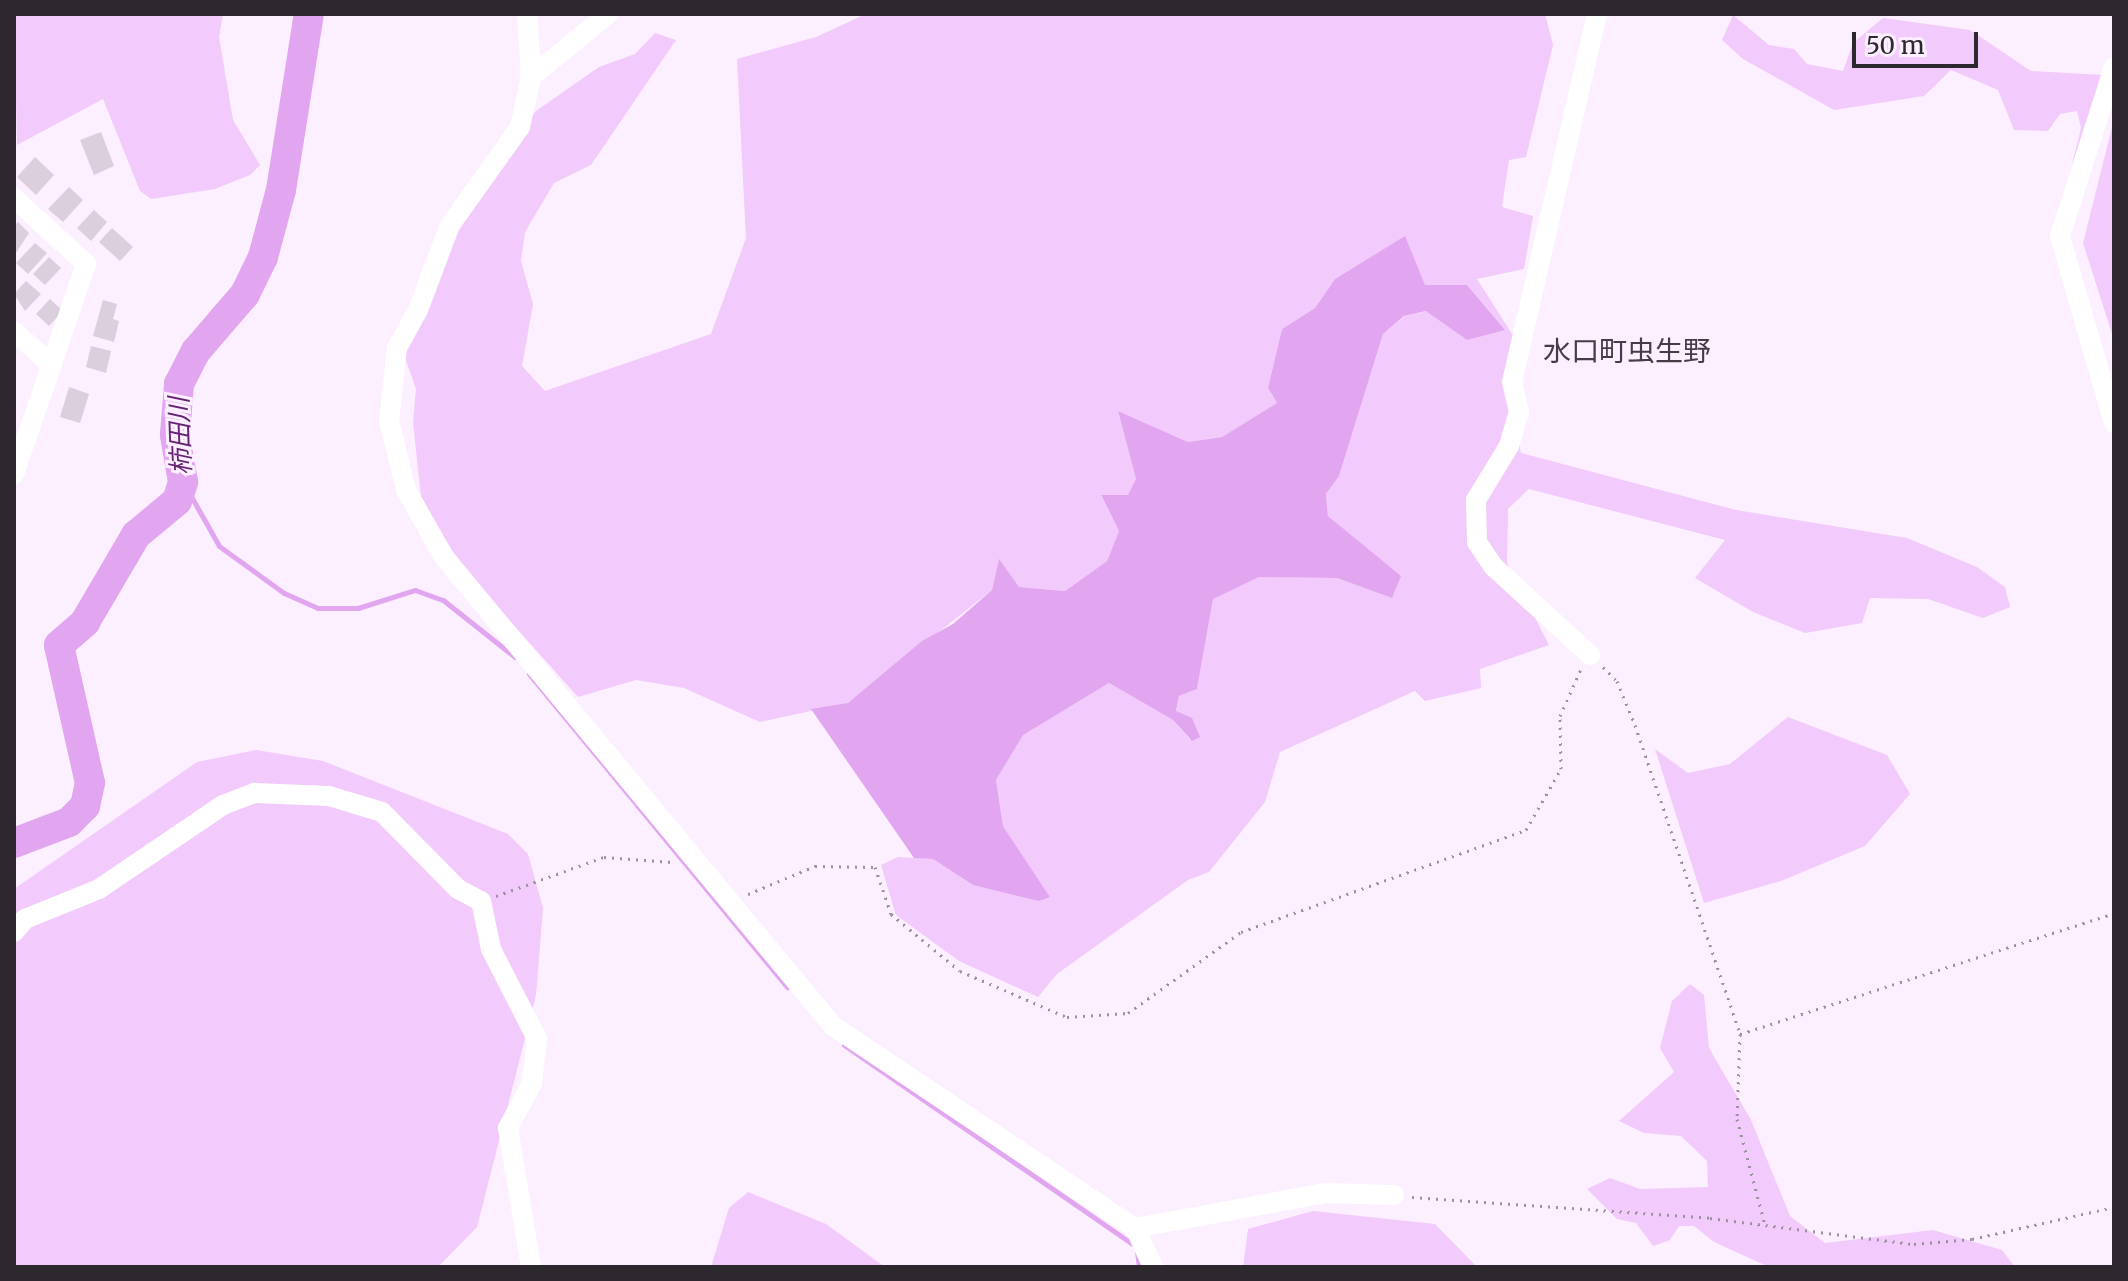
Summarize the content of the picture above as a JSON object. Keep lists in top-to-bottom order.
{
  "districts": ["水口町虫生野"],
  "water": ["柿田川"],
  "scale_bar": "50 m"
}
